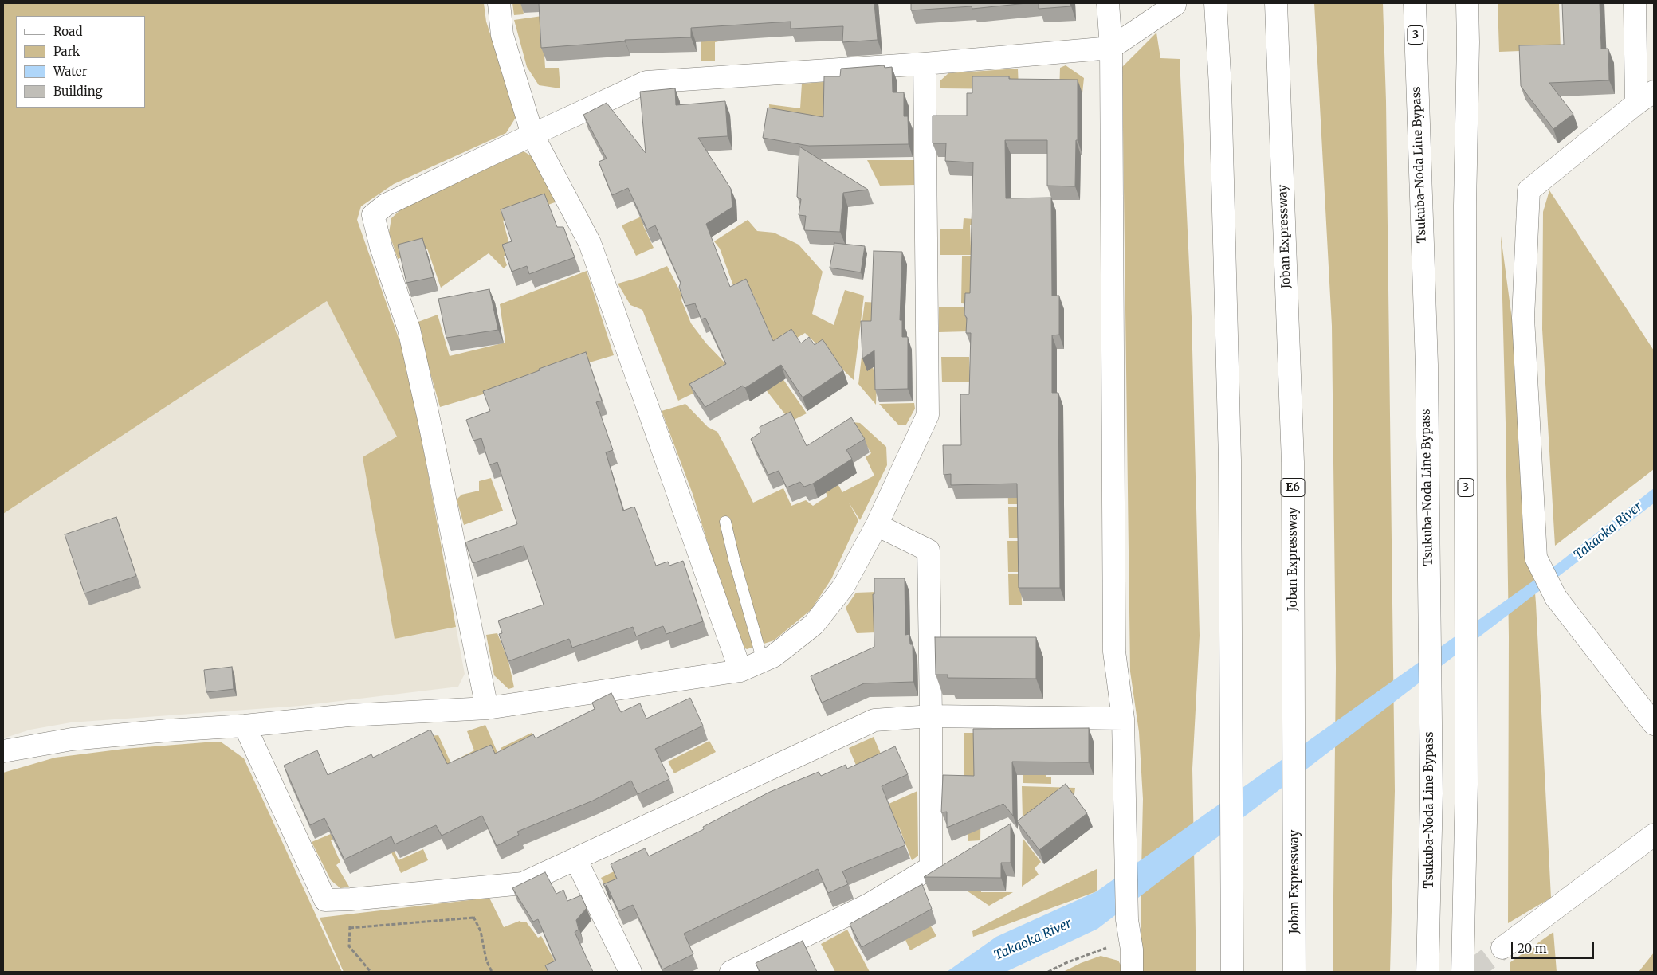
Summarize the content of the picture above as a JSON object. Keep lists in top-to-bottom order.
{
  "streets": {
    "main road": [
      "3",
      "Tsukuba-Noda Line Bypass",
      "Joban Expressway",
      "E6"
    ]
  },
  "water": ["Takaoka River"],
  "legend": [
    "Road",
    "Park",
    "Water",
    "Building"
  ],
  "scale_bar": "20 m"
}
